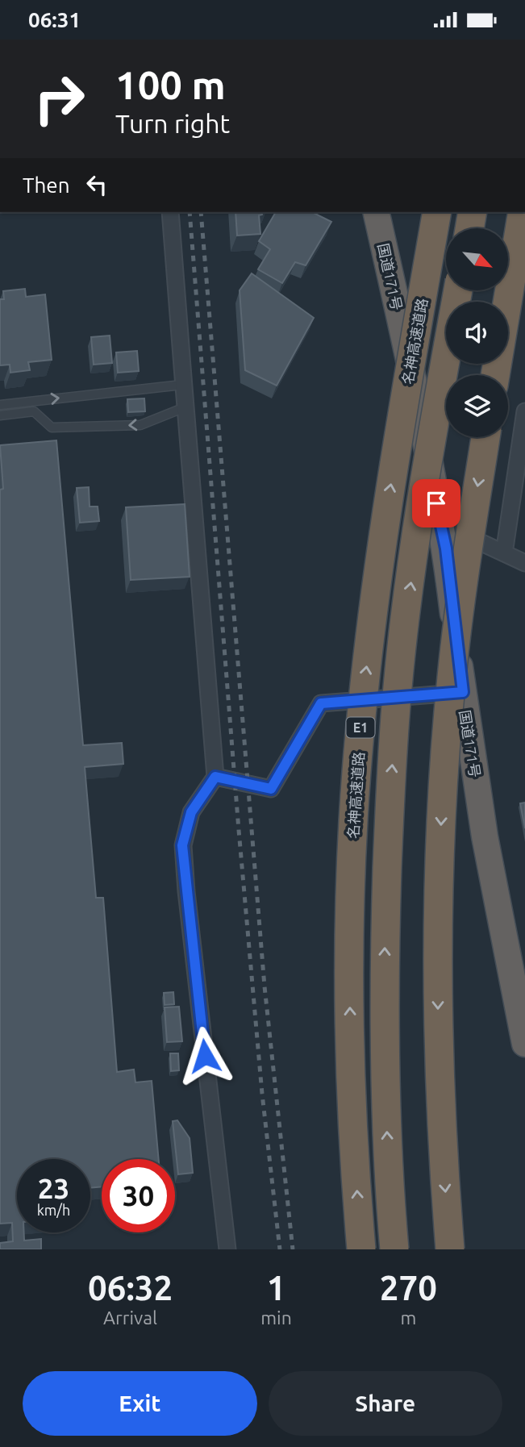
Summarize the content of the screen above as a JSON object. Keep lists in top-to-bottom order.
{
  "streets": {
    "highway": ["国道171号", "名神高速道路", "E1"]
  },
  "north": "bottom right",
  "page": {
    "status": "06:31",
    "turn": ["100 m", "Turn right"],
    "then": "Then",
    "speed": "23 km/h",
    "limit": "30",
    "eta": [
      "06:32",
      "Arrival",
      "1",
      "min",
      "270",
      "m"
    ],
    "buttons": ["Exit", "Share"]
  }
}
